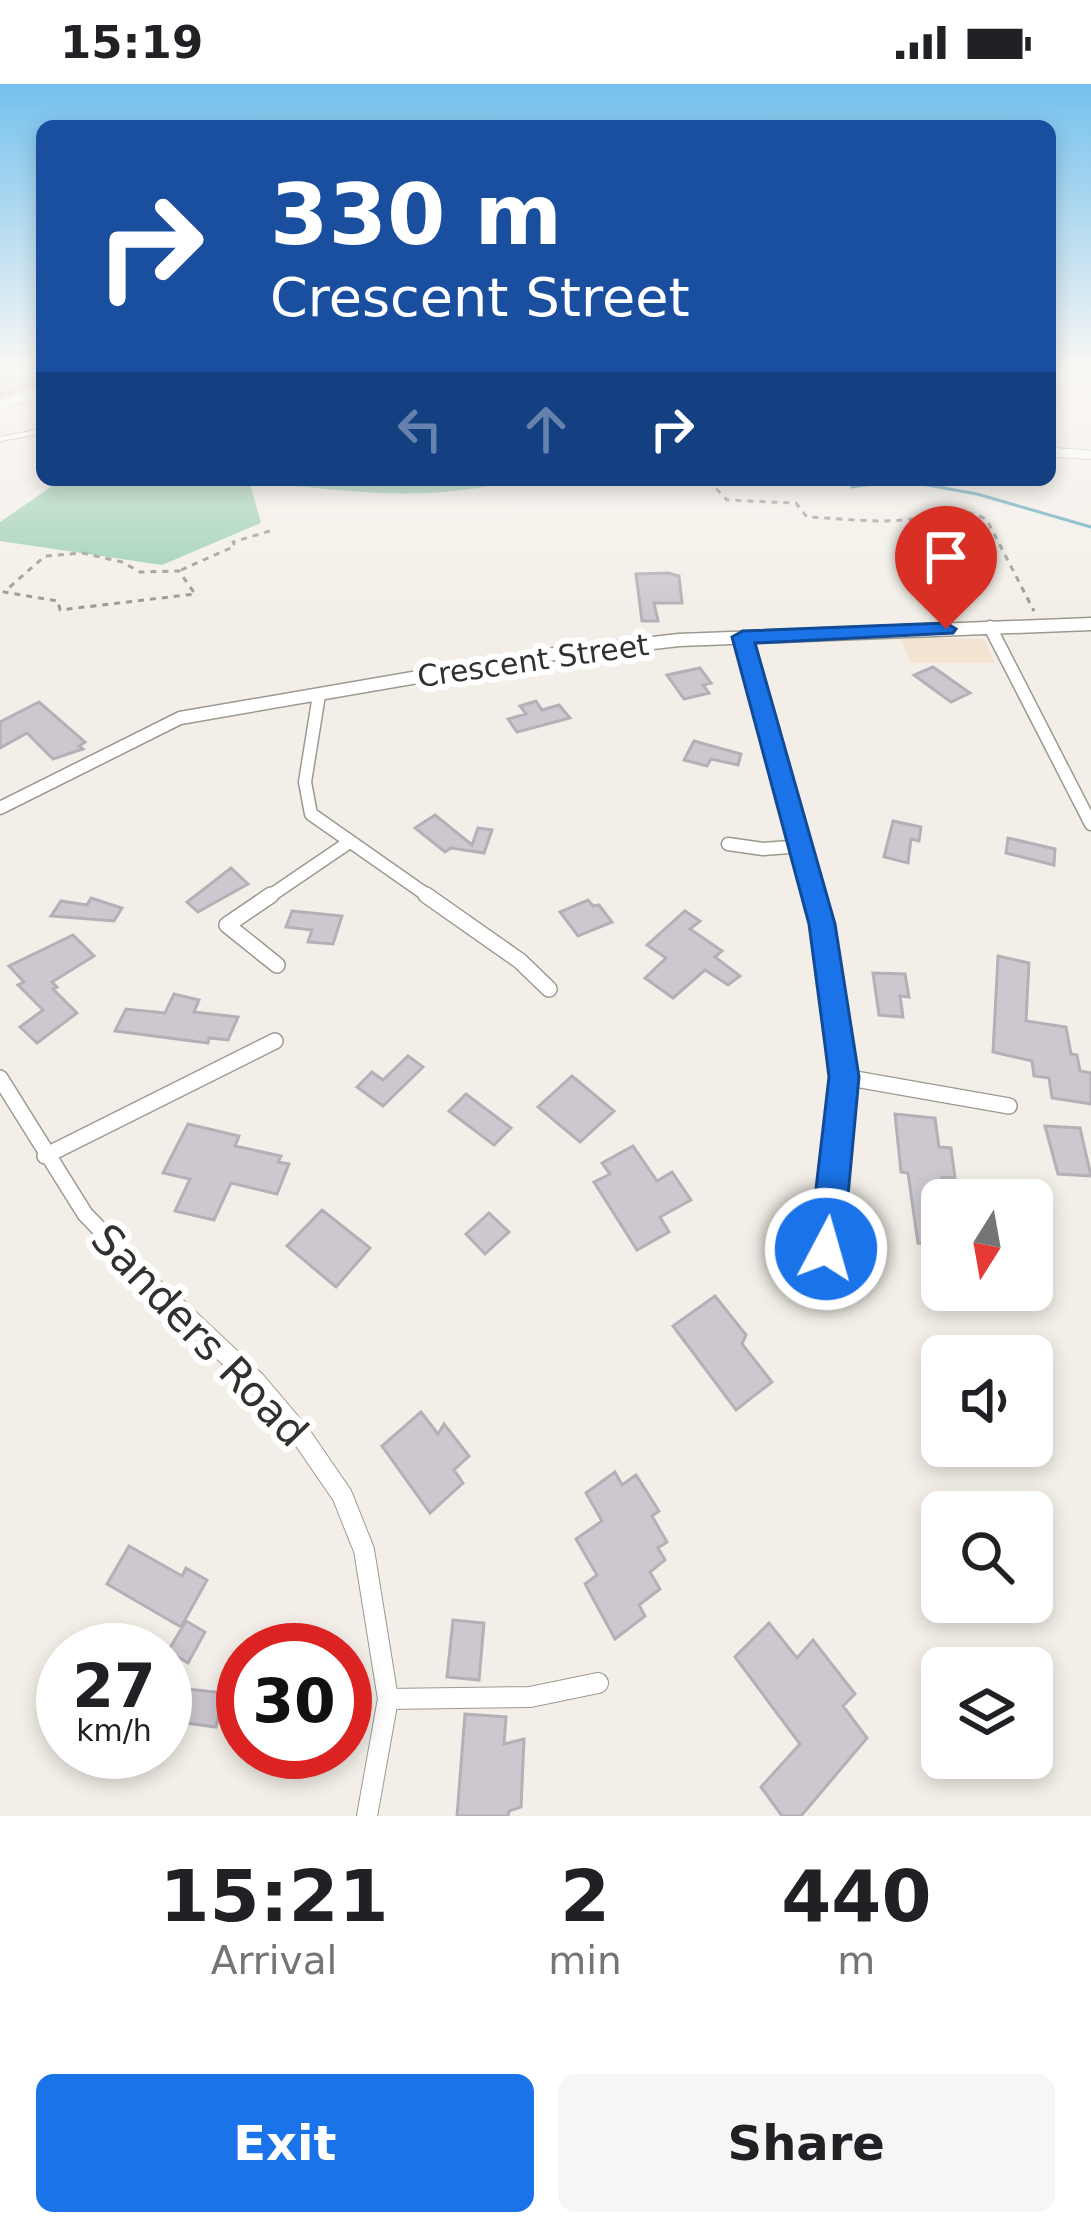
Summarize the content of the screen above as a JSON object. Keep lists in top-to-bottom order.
{
  "streets": {
    "street": ["Crescent Street", "Sanders Road"]
  },
  "north": "bottom",
  "page": {
    "status": "15:19",
    "turn": ["330 m", "Crescent Street"],
    "speed": "27 km/h",
    "limit": "30",
    "eta": [
      "15:21",
      "Arrival",
      "2",
      "min",
      "440",
      "m"
    ],
    "buttons": ["Exit", "Share"]
  }
}
